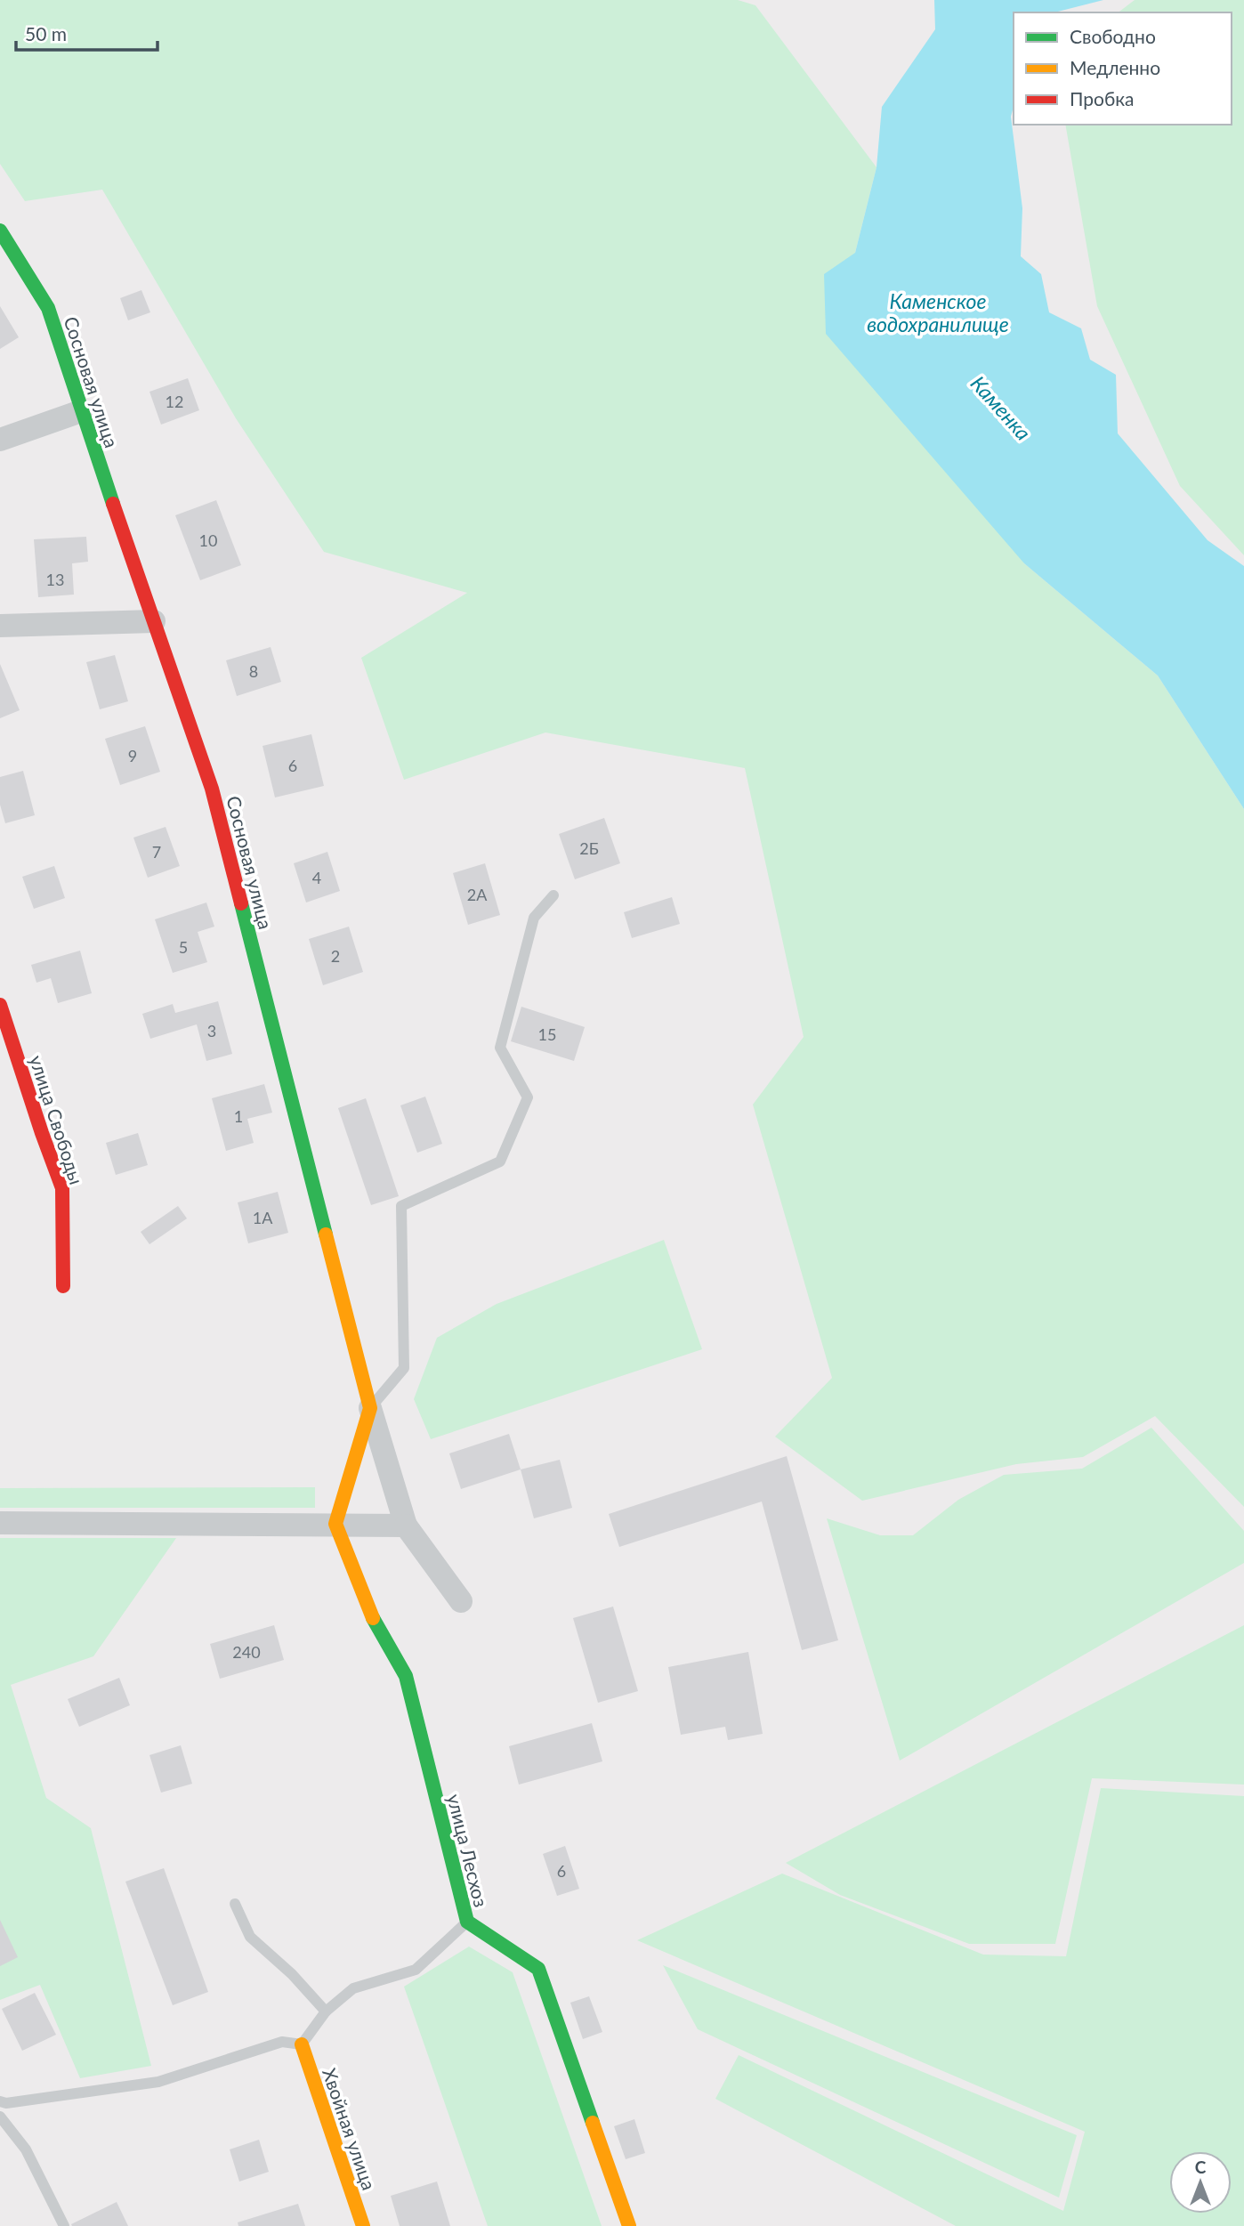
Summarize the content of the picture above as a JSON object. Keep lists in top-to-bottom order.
{
  "streets": {
    "street": [
      "Сосновая улица",
      "улица Свободы",
      "улица Лесхоз",
      "Хвойная улица"
    ]
  },
  "water": ["Каменское водохранилище", "Каменка"],
  "house_numbers": [
    "12",
    "10",
    "13",
    "8",
    "9",
    "6",
    "2Б",
    "7",
    "4",
    "2А",
    "5",
    "2",
    "3",
    "15",
    "1",
    "1А",
    "240",
    "6"
  ],
  "legend": ["Свободно", "Медленно", "Пробка"],
  "scale_bar": "50 m",
  "north": "top"
}
